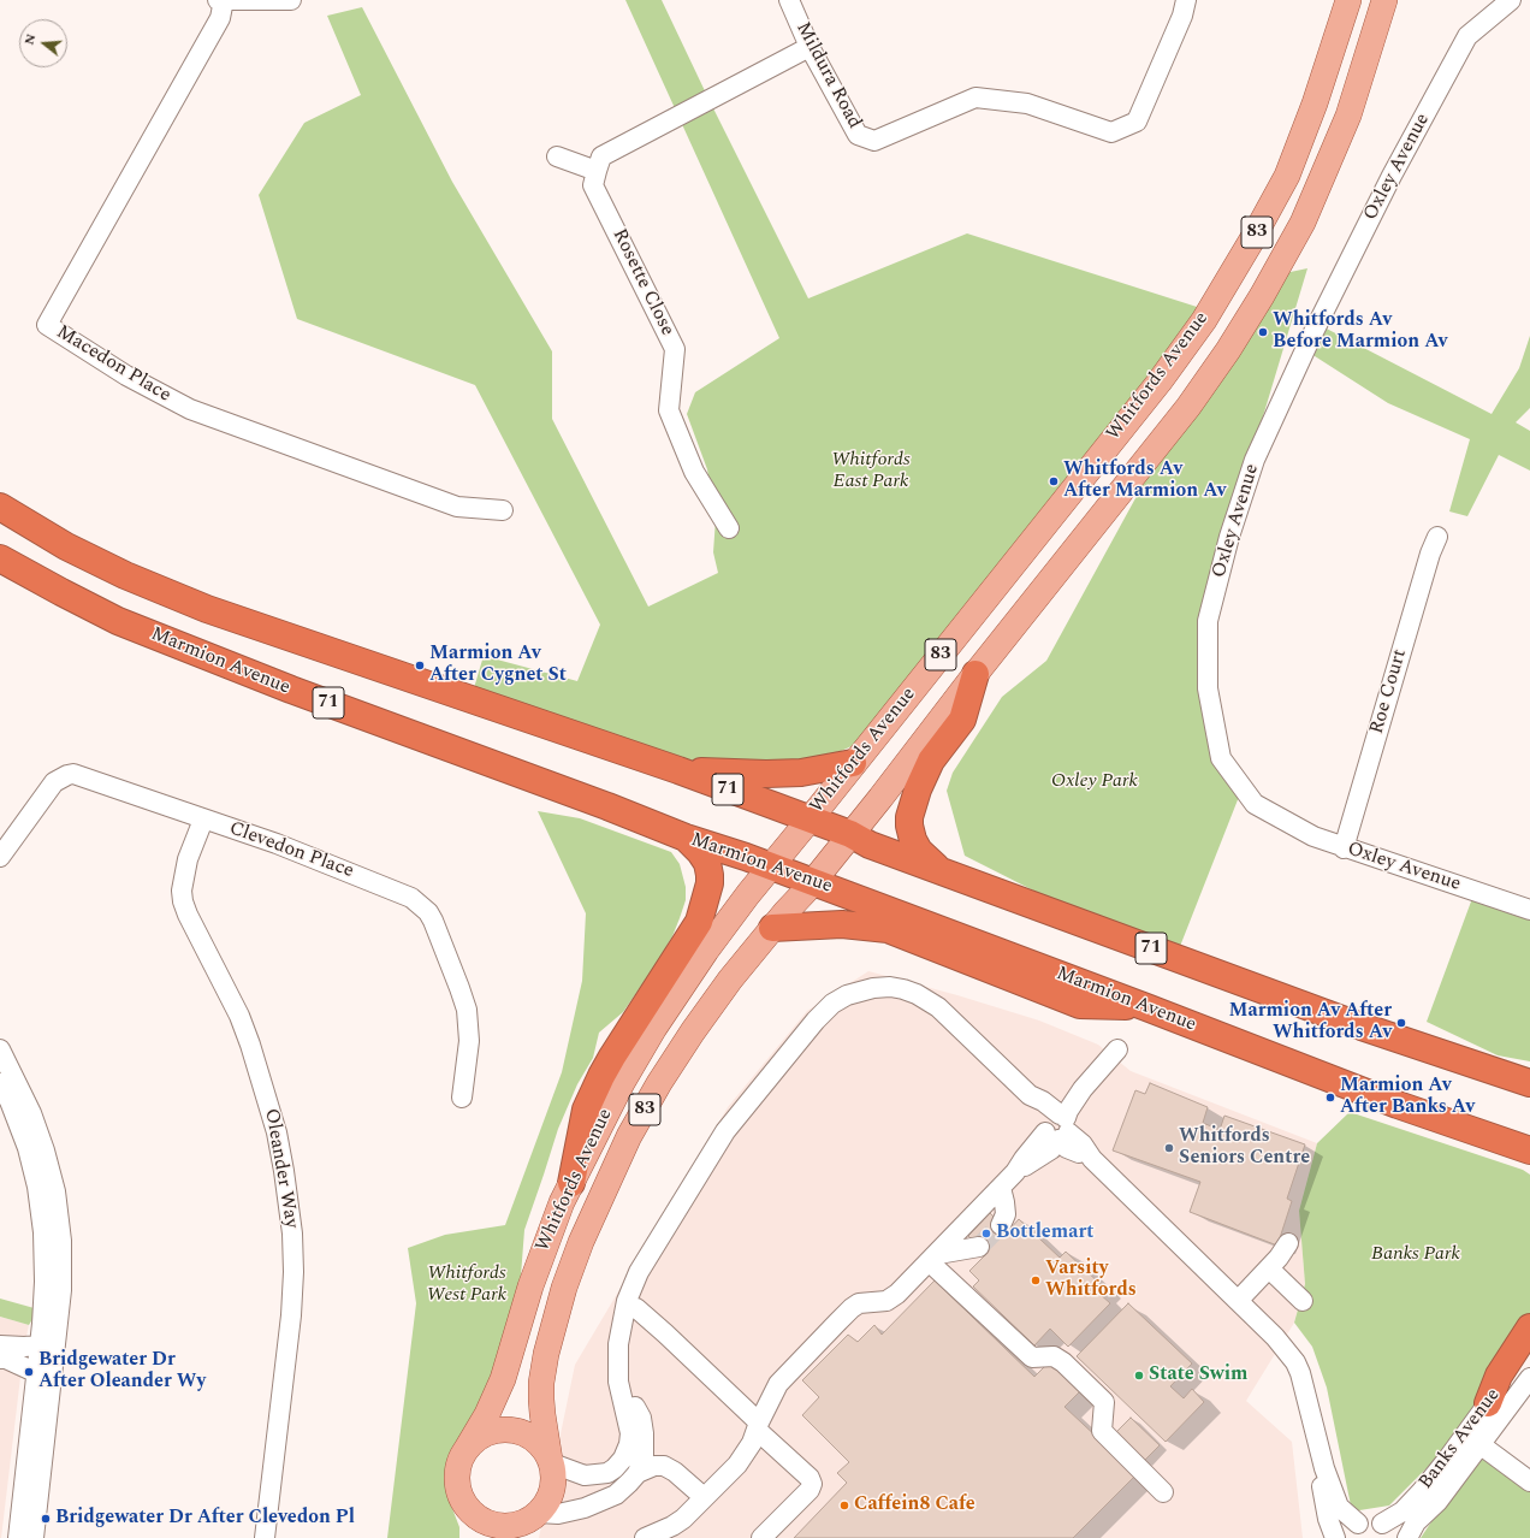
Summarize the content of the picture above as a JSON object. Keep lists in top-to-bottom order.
{
  "streets": {
    "highway": ["Marmion Avenue", "71"],
    "main road": ["83", "Whitfords Avenue"],
    "street": [
      "Mildura Road",
      "Oxley Avenue",
      "Rosette Close",
      "Macedon Place",
      "Roe Court",
      "Clevedon Place",
      "Oleander Way",
      "Banks Avenue"
    ]
  },
  "crossings": [
    ["Oxley Avenue", "Roe Court"],
    ["83", "Whitfords Avenue"],
    ["Whitfords Avenue", "Marmion Avenue"],
    ["Whitfords Avenue", "71"],
    ["Clevedon Place", "Oleander Way"]
  ],
  "parks": [
    "Whitfords East Park",
    "Oxley Park",
    "Banks Park",
    "Whitfords West Park"
  ],
  "places": [
    "Whitfords Av Before Marmion Av",
    "Whitfords Av After Marmion Av",
    "Marmion Av After Cygnet St",
    "Marmion Av After Whitfords Av",
    "Marmion Av After Banks Av",
    "Whitfords Seniors Centre",
    "Bottlemart",
    "Varsity Whitfords",
    "Bridgewater Dr After Oleander Wy",
    "State Swim",
    "Caffein8 Cafe",
    "Bridgewater Dr After Clevedon Pl"
  ],
  "north": "left"
}
